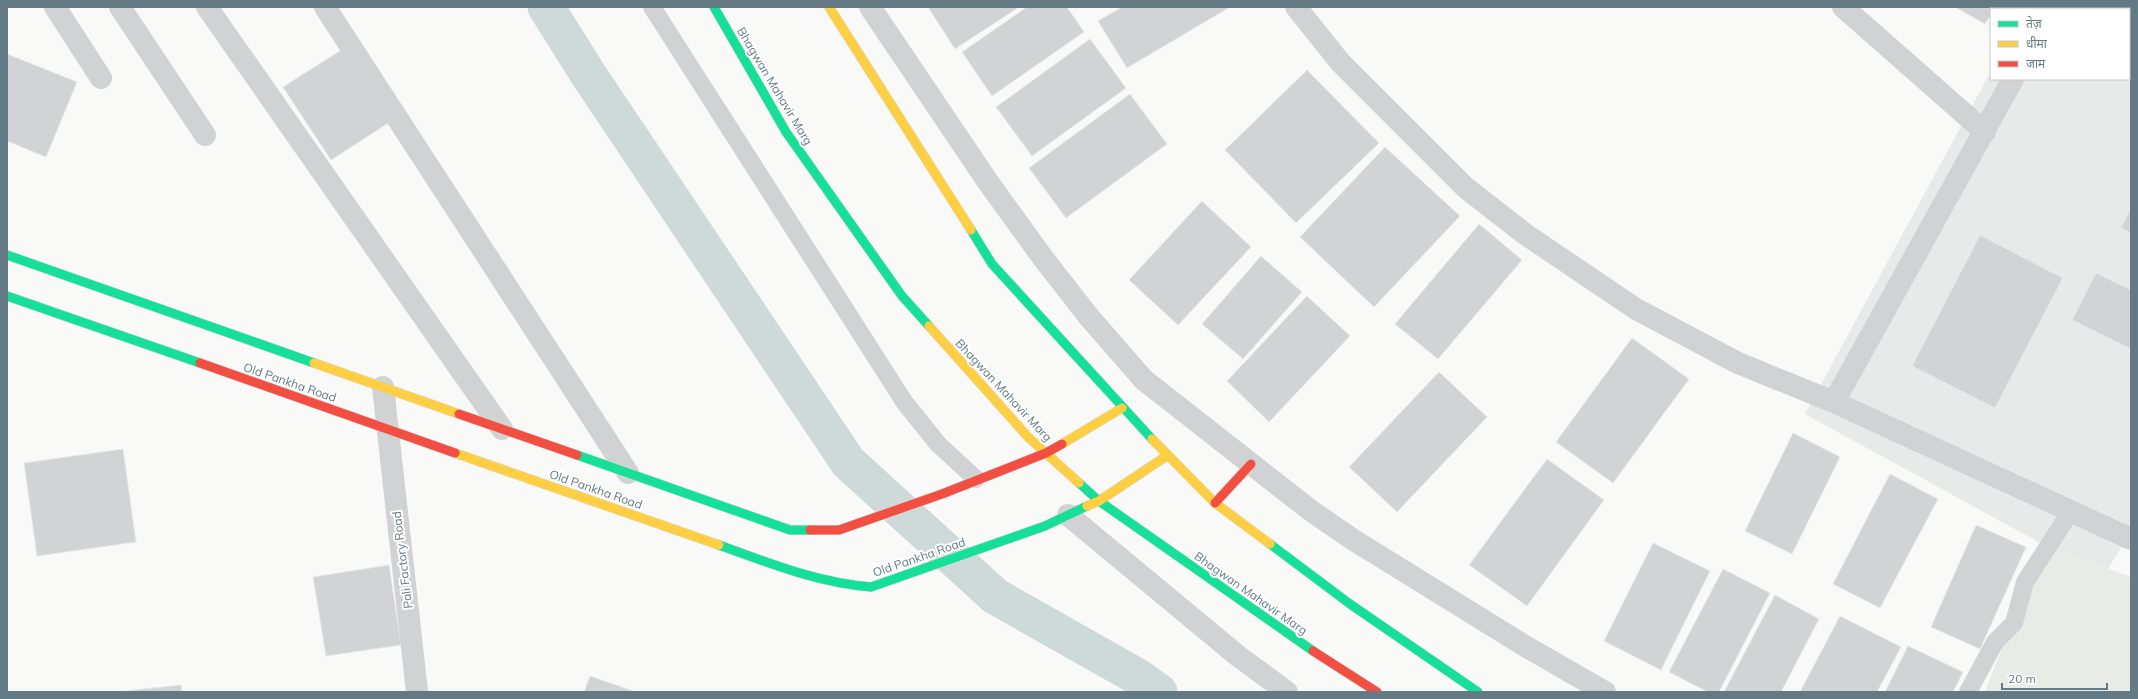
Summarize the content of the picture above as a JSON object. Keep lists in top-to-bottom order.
{
  "streets": {
    "street": ["Bhagwan Mahavir Marg", "Old Pankha Road", "Pali Factory Road"]
  },
  "crossings": [
    ["Bhagwan Mahavir Marg", "Old Pankha Road"],
    ["Old Pankha Road", "Pali Factory Road"]
  ],
  "legend": ["तेज़", "धीमा", "जाम"],
  "scale_bar": "20 m"
}
